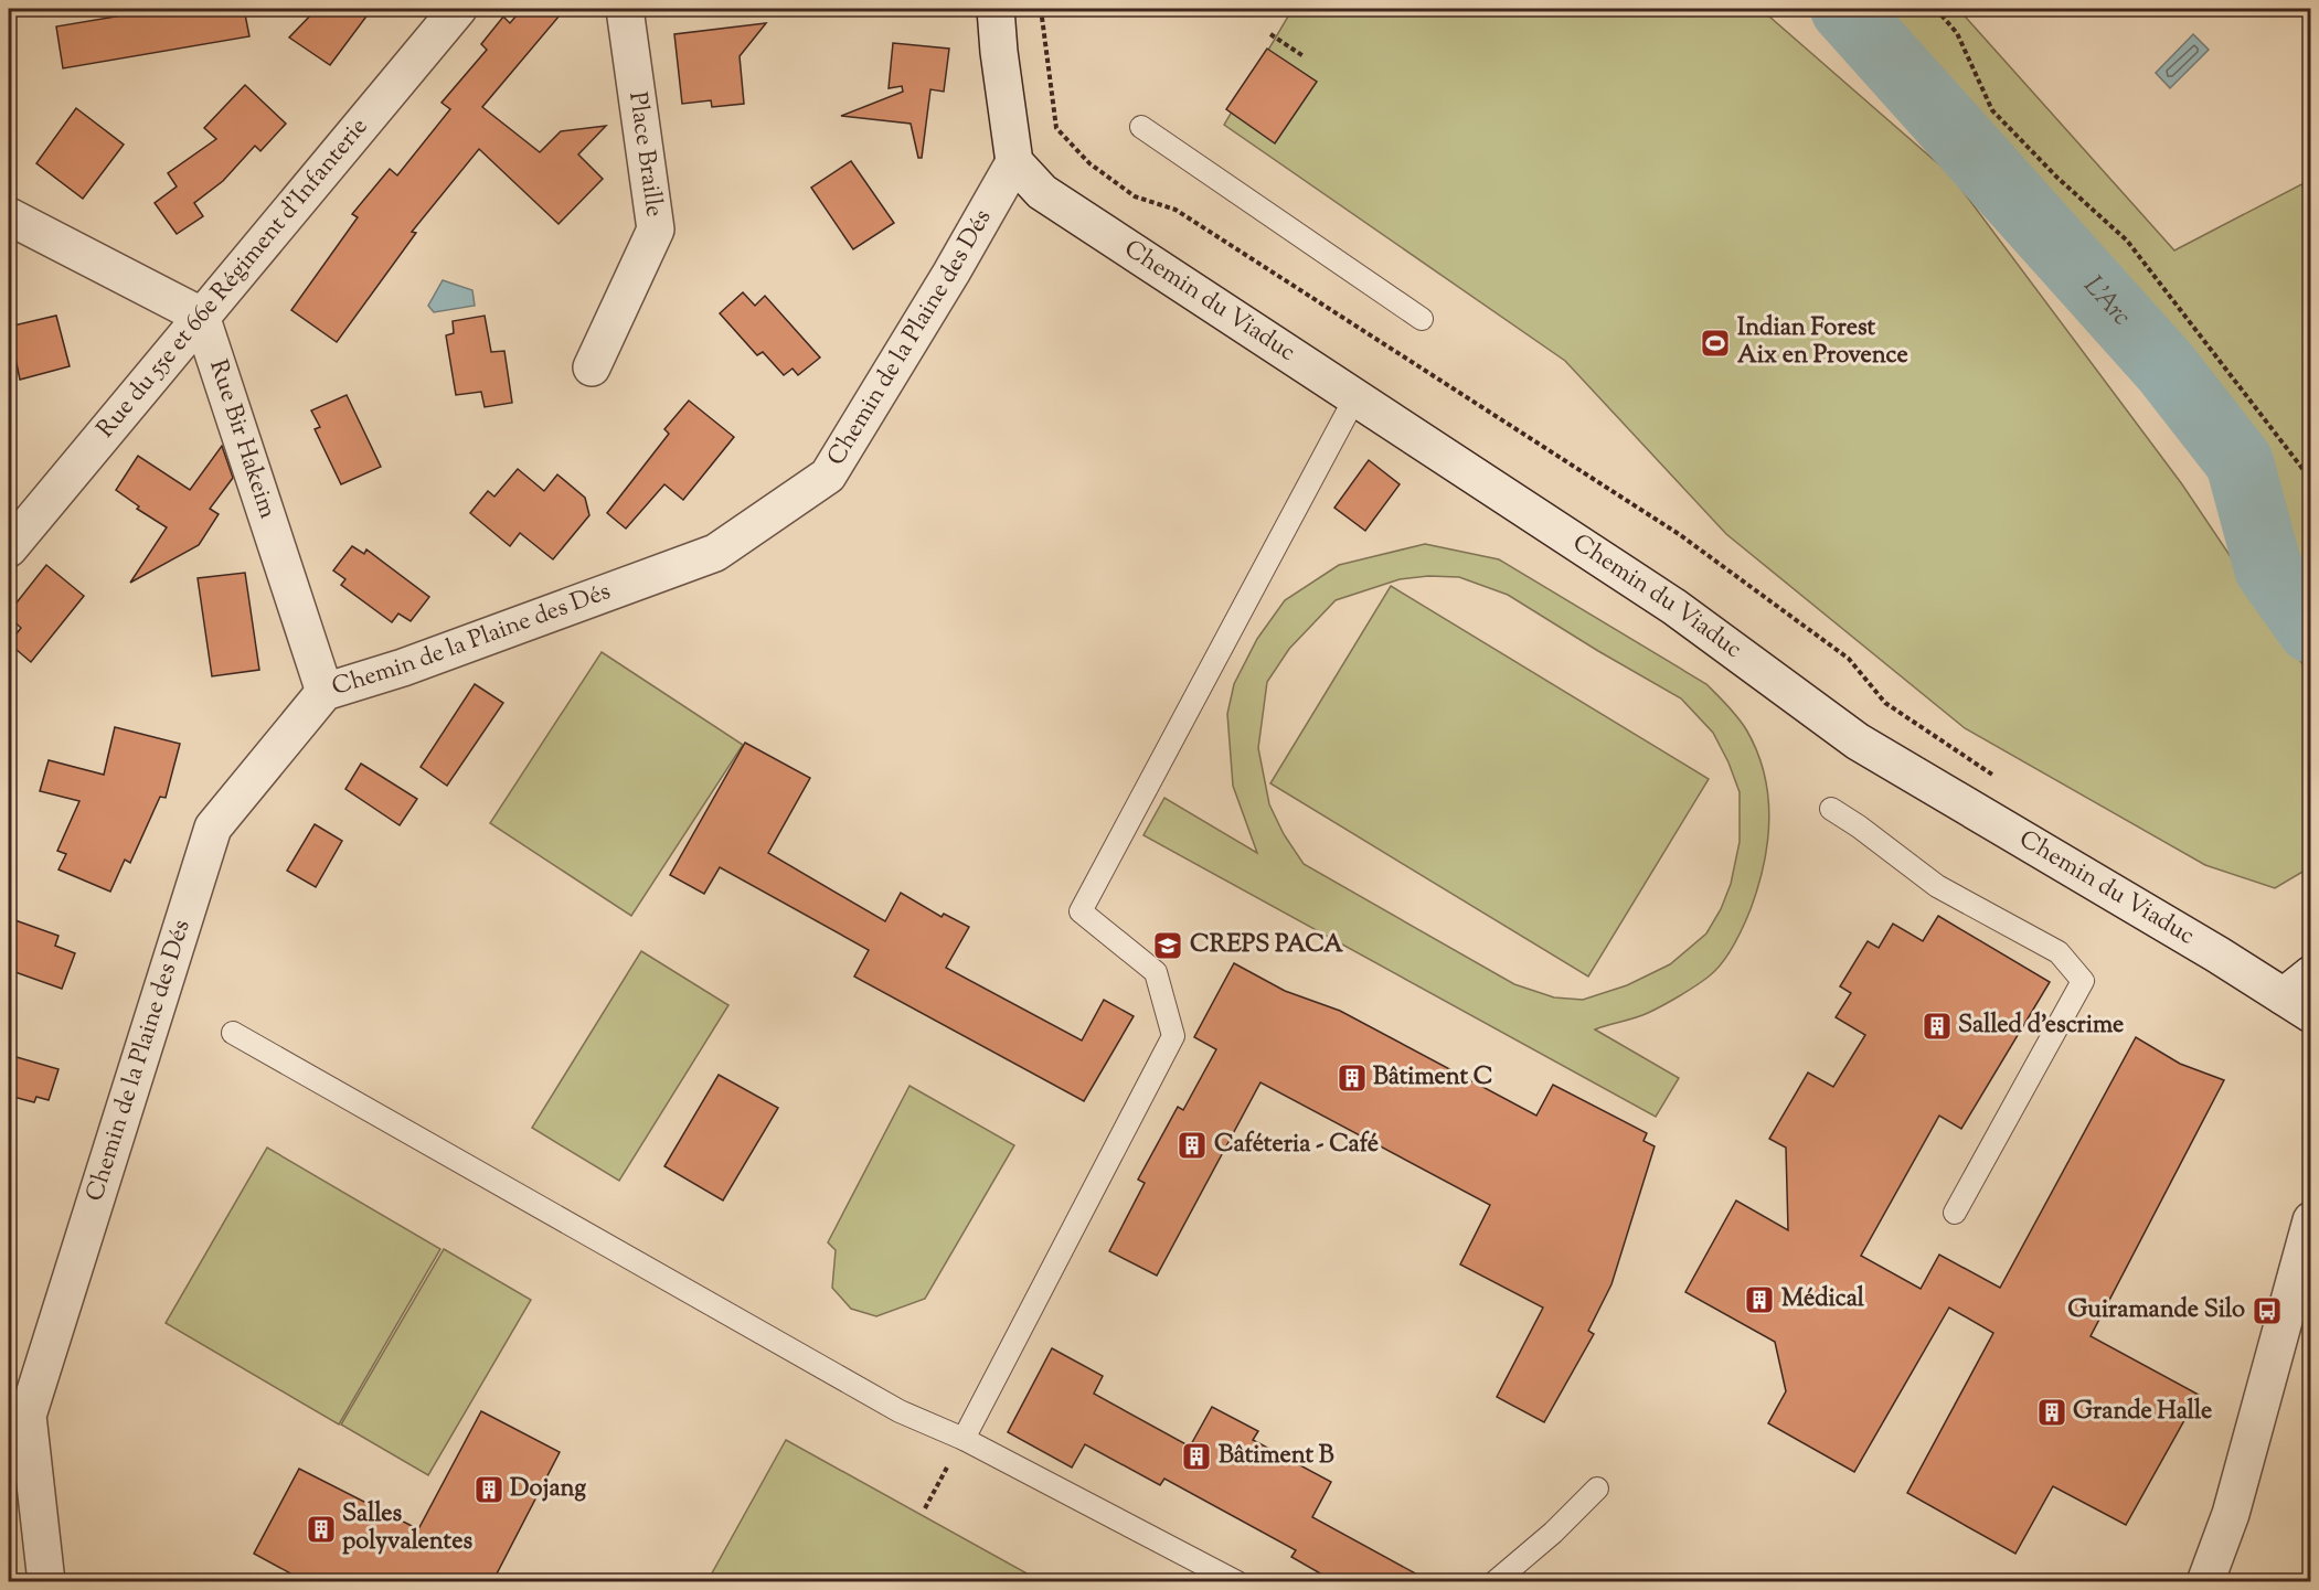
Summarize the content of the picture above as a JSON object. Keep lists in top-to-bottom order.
{
  "streets": {
    "street": [
      "Place Braille",
      "Rue du 55e et 66e Régiment d'Infanterie",
      "Chemin du Viaduc",
      "Chemin de la Plaine des Dés",
      "Rue Bir Hakeim"
    ]
  },
  "crossings": [
    ["Rue du 55e et 66e Régiment d'Infanterie", "Rue Bir Hakeim"],
    ["Chemin du Viaduc", "Chemin de la Plaine des Dés"],
    ["Chemin de la Plaine des Dés", "Rue Bir Hakeim"]
  ],
  "water": ["L'Arc"],
  "places": {
    "sports": ["Indian Forest Aix en Provence"],
    "school or university": ["CREPS PACA"],
    "building": [
      "Salled d'escrime",
      "Bâtiment C",
      "Caféteria - Café",
      "Médical",
      "Grande Halle",
      "Bâtiment B",
      "Dojang",
      "Salles polyvalentes"
    ],
    "bus stop": ["Guiramande Silo"]
  }
}
